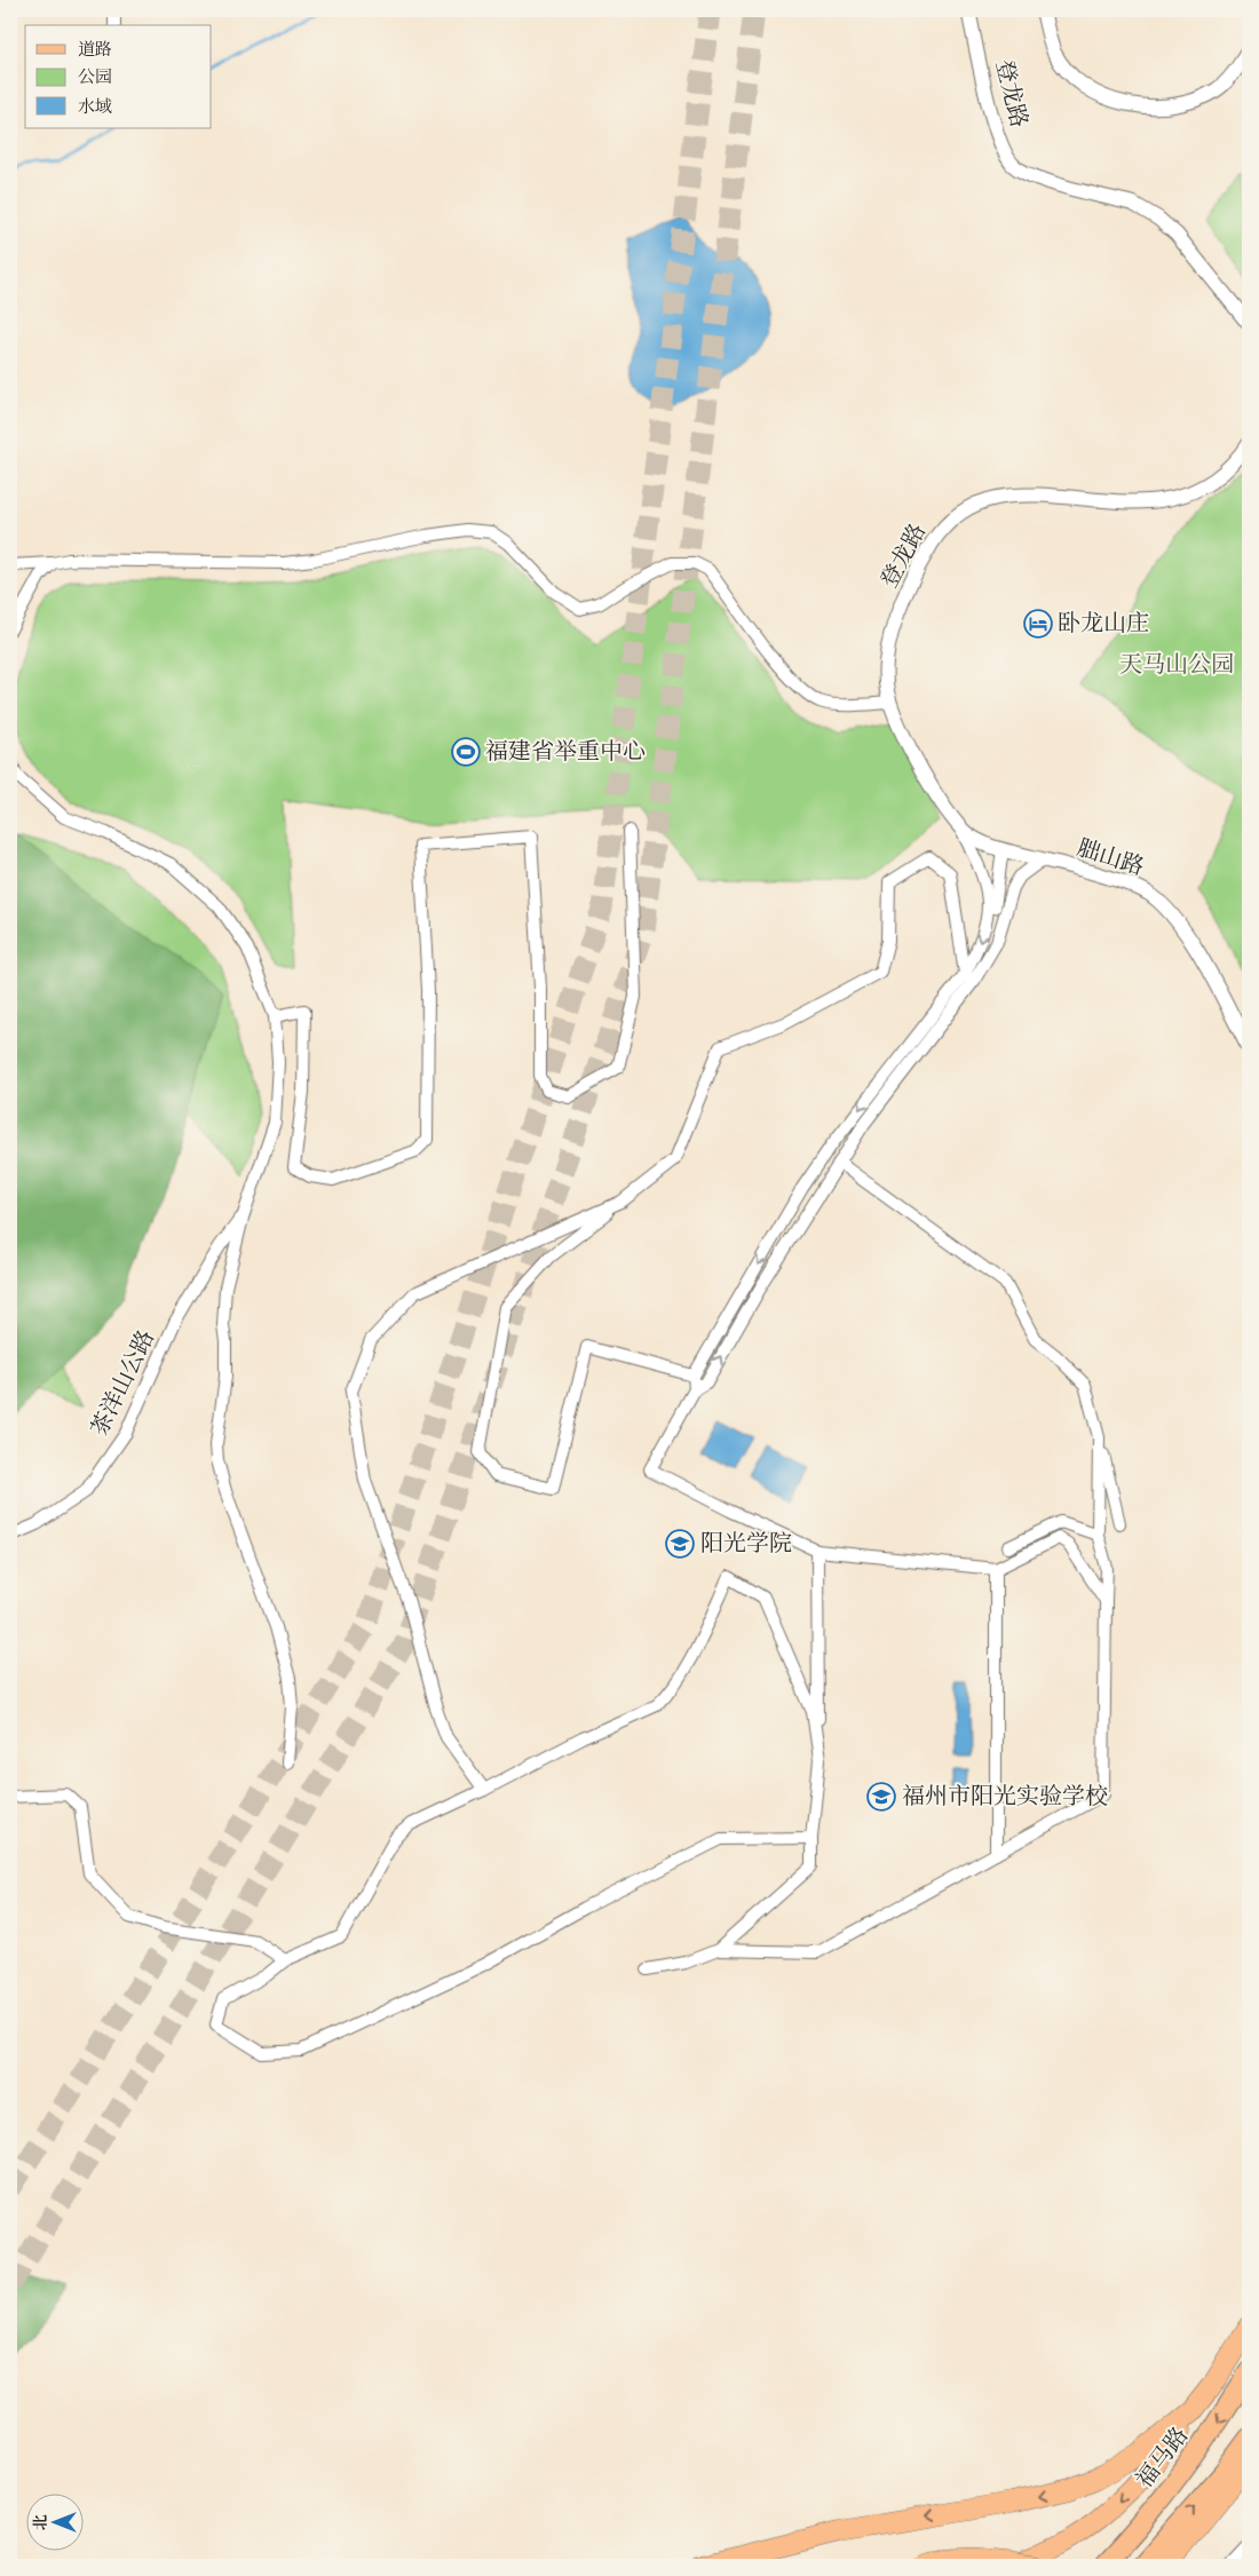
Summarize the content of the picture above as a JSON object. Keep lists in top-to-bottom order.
{
  "streets": {
    "main road": ["福马路"],
    "street": ["登龙路", "胐山路", "茶洋山公路"]
  },
  "crossings": [
    ["登龙路", "胐山路"]
  ],
  "parks": ["天马山公园"],
  "places": {
    "hotel": ["卧龙山庄"],
    "sports": ["福建省举重中心"],
    "school or university": ["阳光学院", "福州市阳光实验学校"]
  },
  "legend": ["道路", "公园", "水域"],
  "north": "left"
}
